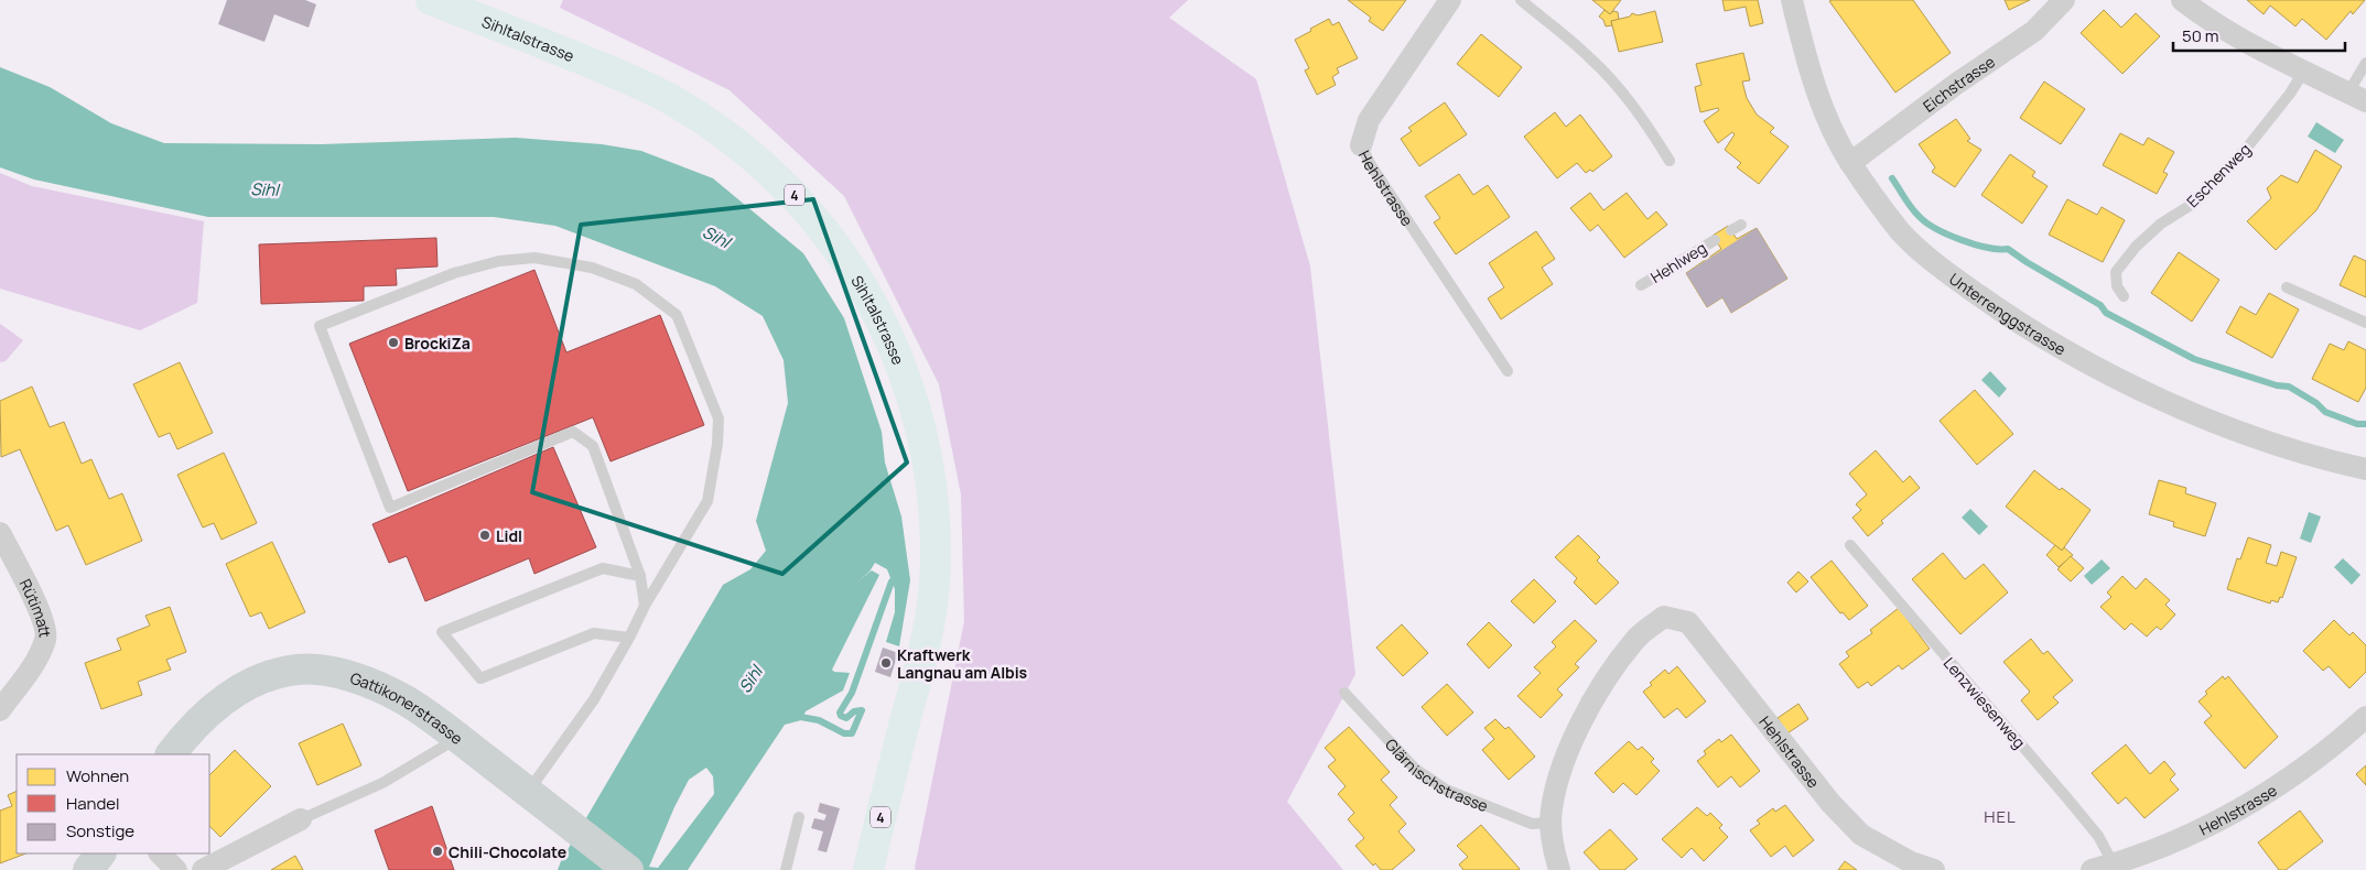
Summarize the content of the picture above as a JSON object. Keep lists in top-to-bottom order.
{
  "streets": {
    "main road": ["Sihltalstrasse", "4", "Gattikonerstrasse"],
    "street": [
      "Eichstrasse",
      "Hehlstrasse",
      "Unterrenggstrasse",
      "Rütimatt"
    ],
    "lane": [
      "Eschenweg",
      "Hehlweg",
      "Lenzwiesenweg",
      "Glärnischstrasse"
    ]
  },
  "crossings": [
    ["Eichstrasse", "Unterrenggstrasse"],
    ["Hehlstrasse", "Lenzwiesenweg"],
    ["Hehlstrasse", "Glärnischstrasse"]
  ],
  "districts": ["HEL"],
  "water": ["Sihl"],
  "places": [
    "BrockiZa",
    "Lidl",
    "Kraftwerk Langnau am Albis",
    "Chili-Chocolate"
  ],
  "legend": ["Wohnen", "Handel", "Sonstige"],
  "scale_bar": "50 m"
}
